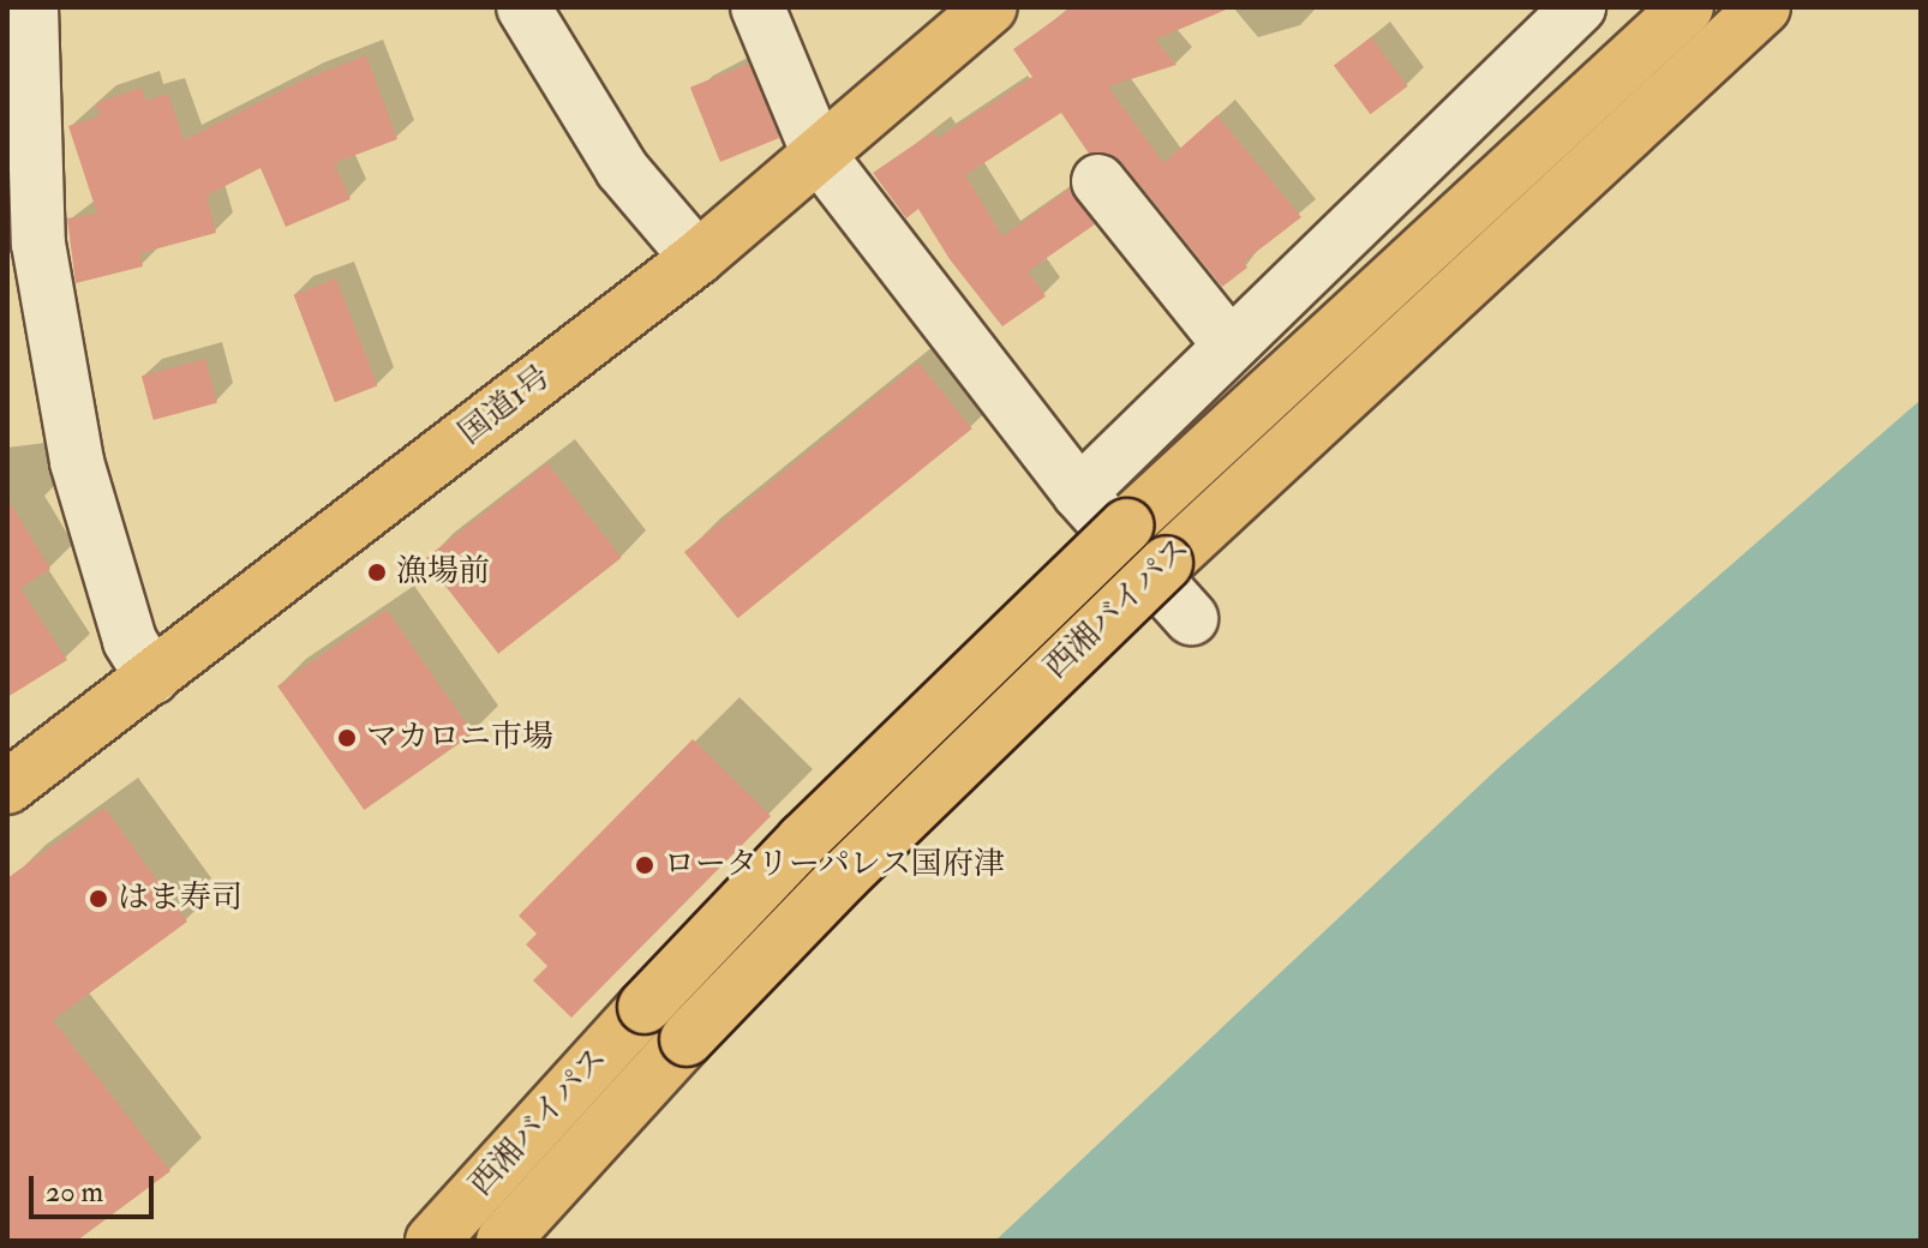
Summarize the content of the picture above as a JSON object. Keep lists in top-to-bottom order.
{
  "streets": {
    "highway": ["国道1号", "西湘バイパス"]
  },
  "places": [
    "漁場前",
    "マカロニ市場",
    "ロータリーパレス国府津",
    "はま寿司"
  ],
  "scale_bar": "20 m"
}
